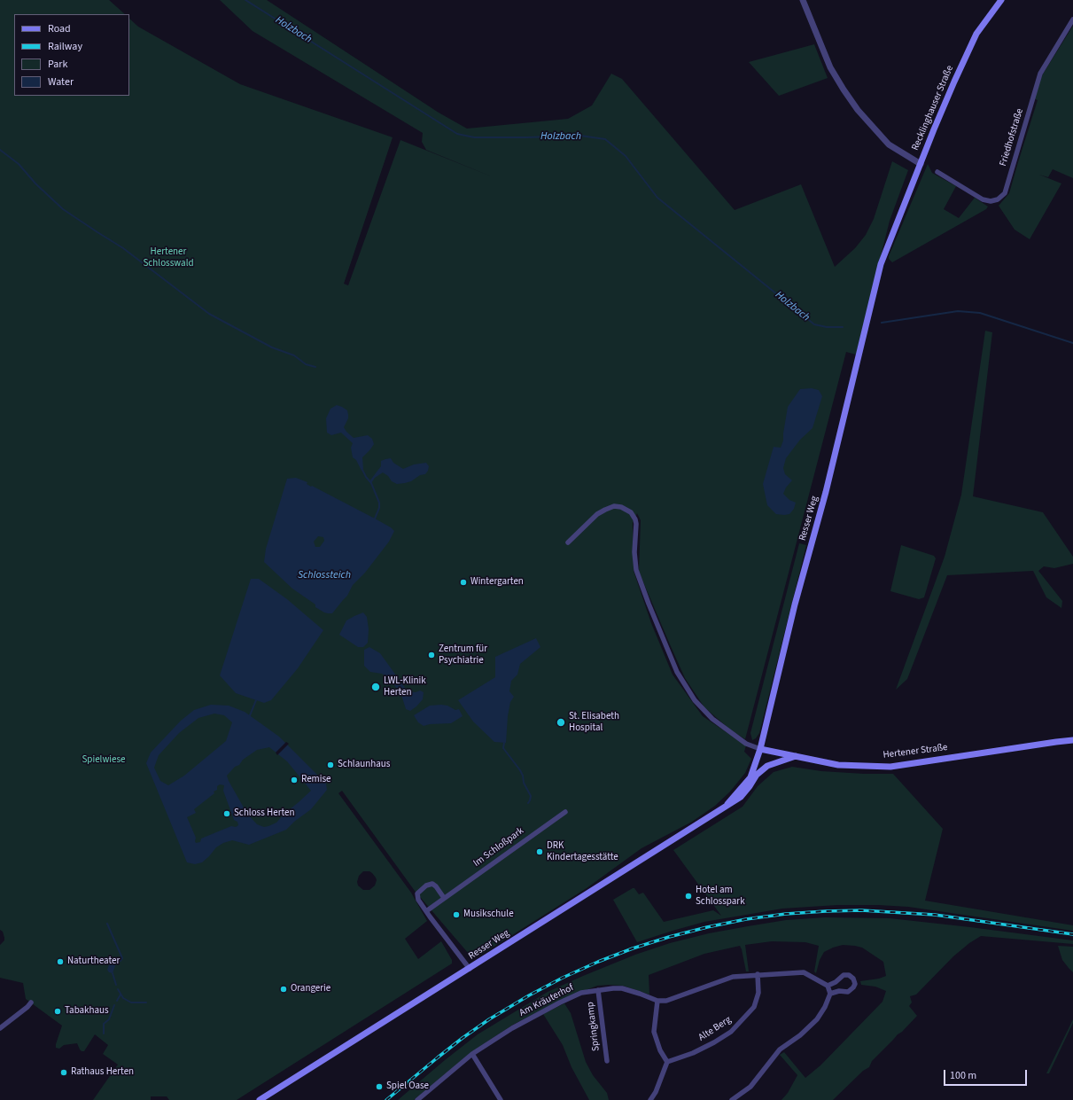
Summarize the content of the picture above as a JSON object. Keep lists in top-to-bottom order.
{
  "streets": {
    "main road": ["Recklinghauser Straße", "Resser Weg", "Hertener Straße"],
    "street": [
      "Friedhofstraße",
      "Im Schloßpark",
      "Am Kräuterhof",
      "Springkamp",
      "Alte Berg"
    ]
  },
  "crossings": [
    ["Recklinghauser Straße", "Resser Weg"],
    ["Resser Weg", "Hertener Straße"],
    ["Am Kräuterhof", "Springkamp"]
  ],
  "water": ["Holzbach", "Schlossteich"],
  "parks": ["Hertener Schlosswald", "Spielwiese"],
  "places": [
    "Wintergarten",
    "Zentrum für Psychiatrie",
    "LWL-Klinik Herten",
    "St. Elisabeth Hospital",
    "Schlaunhaus",
    "Remise",
    "Schloss Herten",
    "DRK Kindertagesstätte",
    "Hotel am Schlosspark",
    "Musikschule",
    "Naturtheater",
    "Orangerie",
    "Tabakhaus",
    "Rathaus Herten",
    "Spiel Oase"
  ],
  "legend": [
    "Road",
    "Railway",
    "Park",
    "Water"
  ],
  "scale_bar": "100 m"
}
